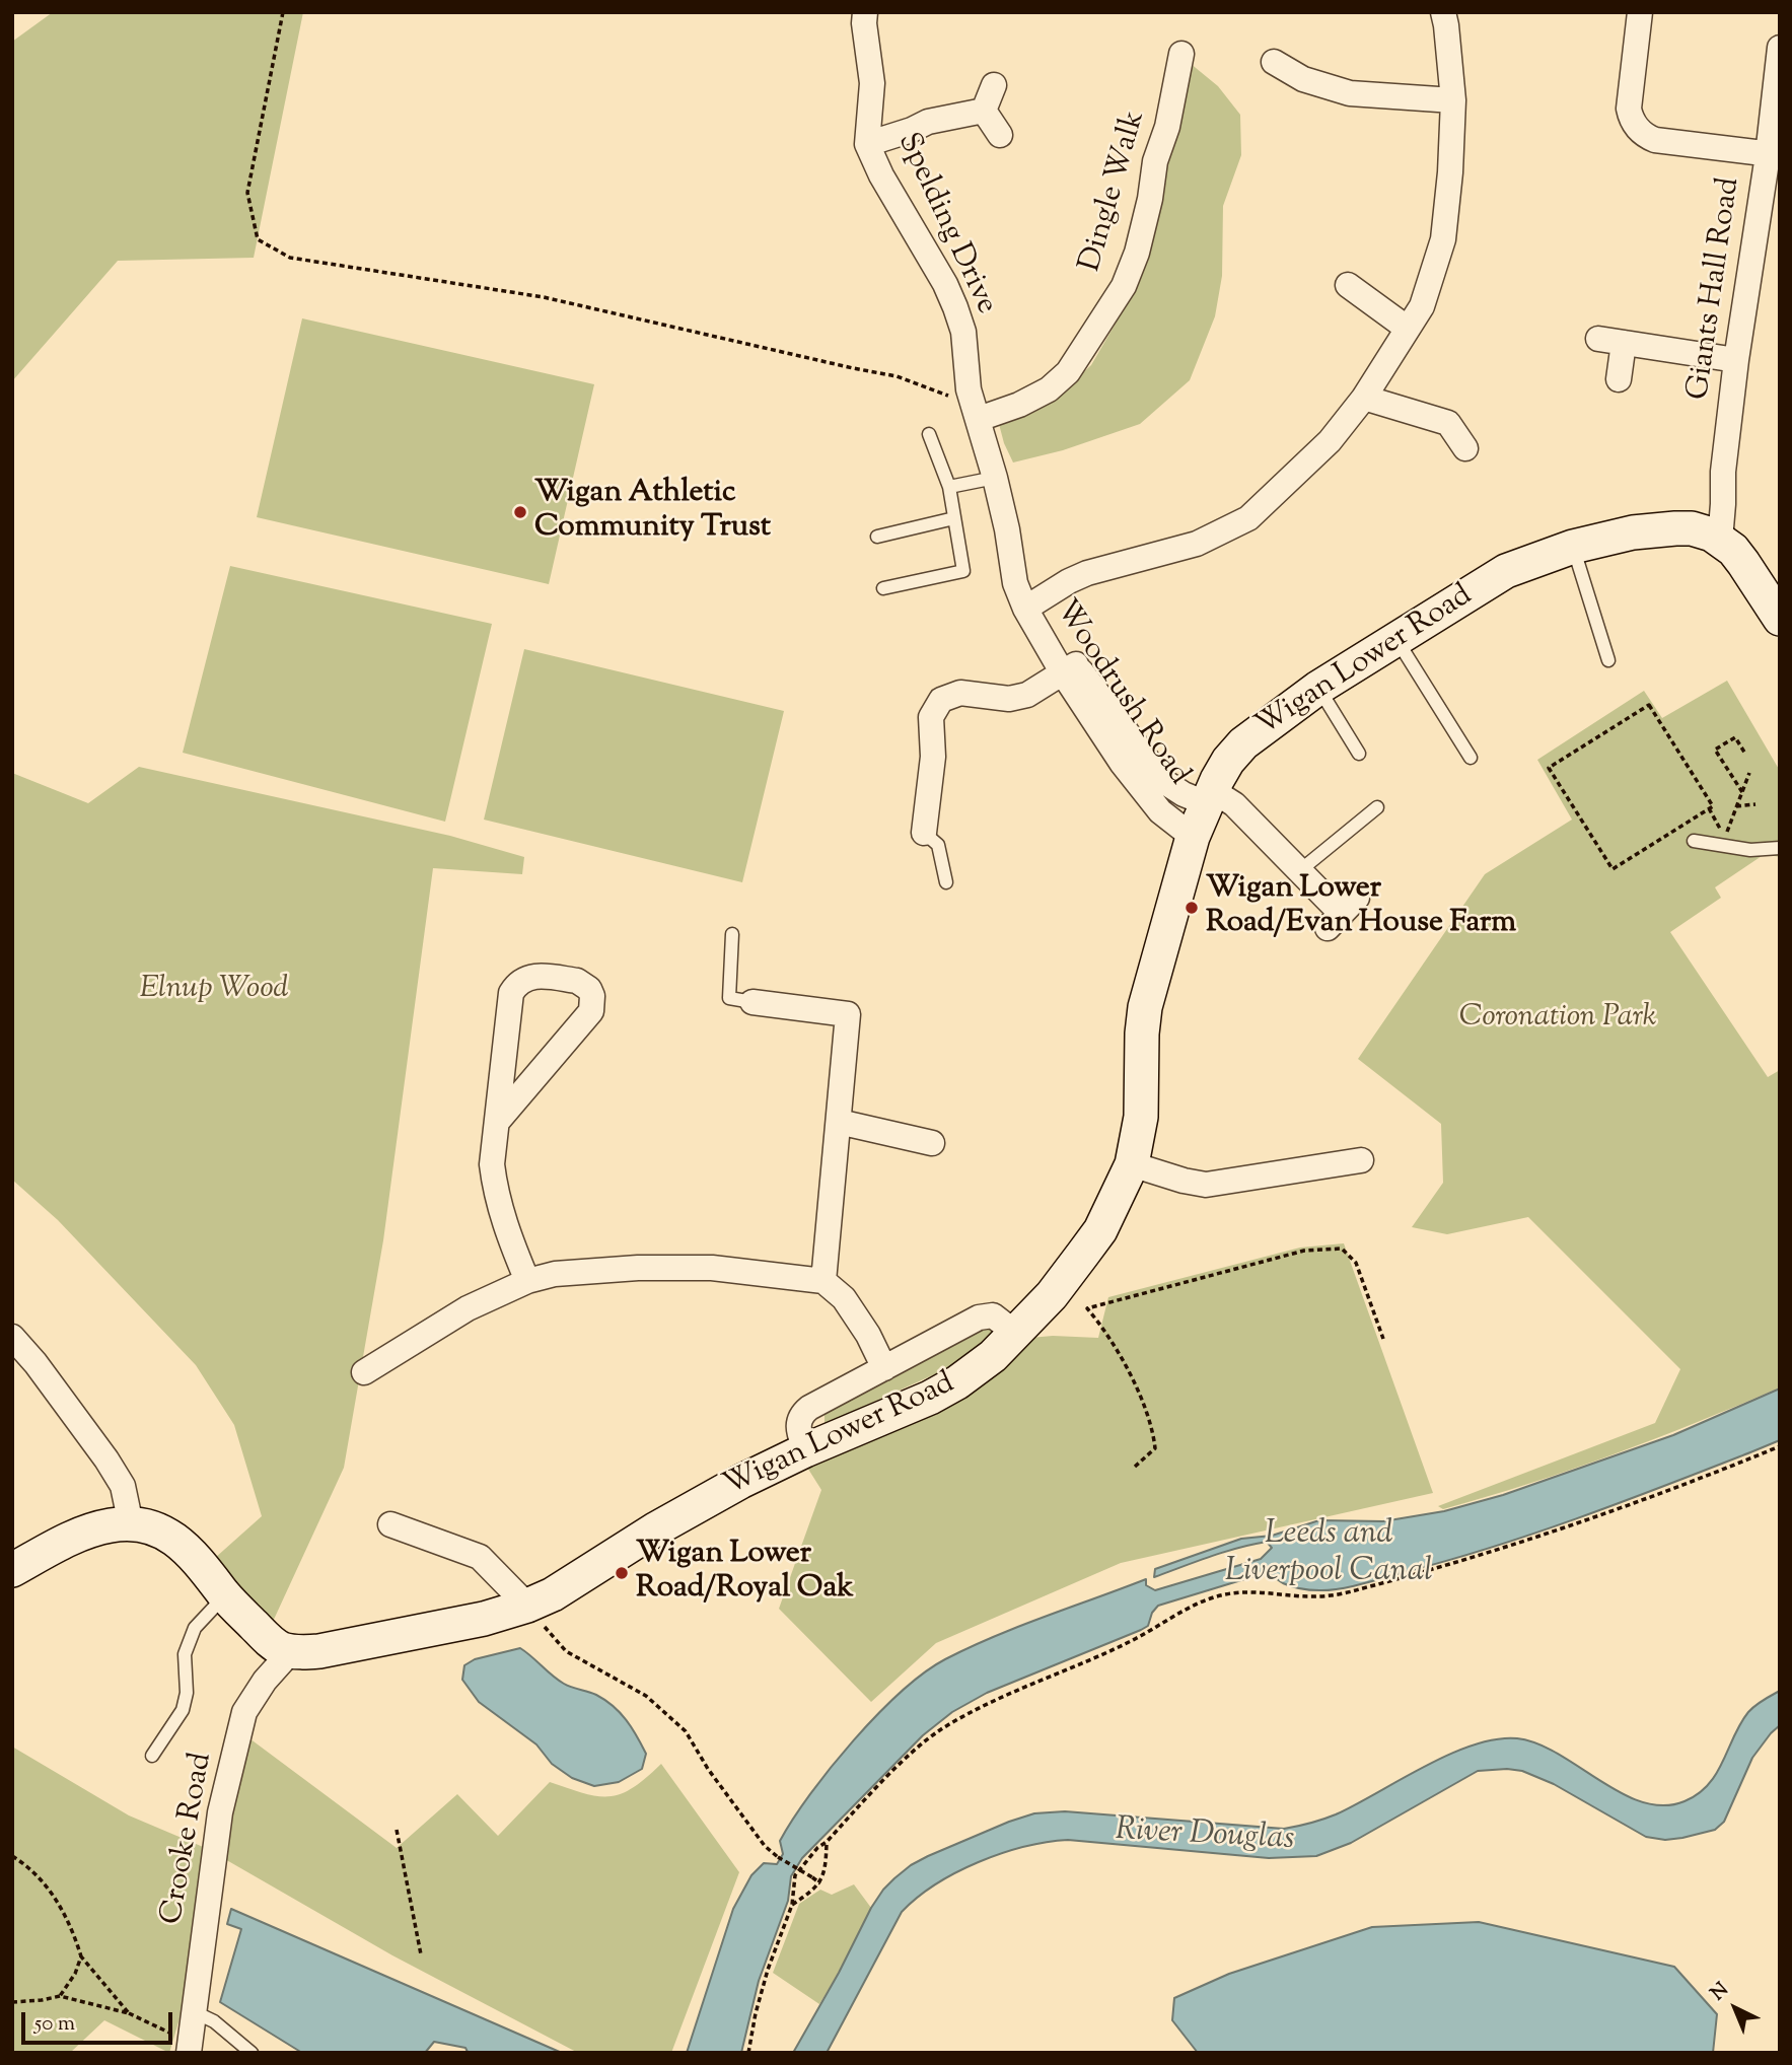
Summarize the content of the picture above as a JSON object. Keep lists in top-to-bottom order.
{
  "streets": {
    "main road": ["Wigan Lower Road"],
    "street": [
      "Dingle Walk",
      "Spelding Drive",
      "Giants Hall Road",
      "Woodrush Road",
      "Crooke Road"
    ]
  },
  "crossings": [
    ["Dingle Walk", "Spelding Drive"],
    ["Dingle Walk", "Woodrush Road"],
    ["Spelding Drive", "Woodrush Road"],
    ["Giants Hall Road", "Wigan Lower Road"],
    ["Wigan Lower Road", "Woodrush Road"],
    ["Wigan Lower Road", "Crooke Road"]
  ],
  "water": ["Leeds and Liverpool Canal", "River Douglas"],
  "parks": ["Elnup Wood", "Coronation Park"],
  "places": ["Wigan Athletic Community Trust", "Wigan Lower Road/Evan House Farm", "Wigan Lower Road/Royal Oak"],
  "scale_bar": "50 m",
  "north": "top left"
}
